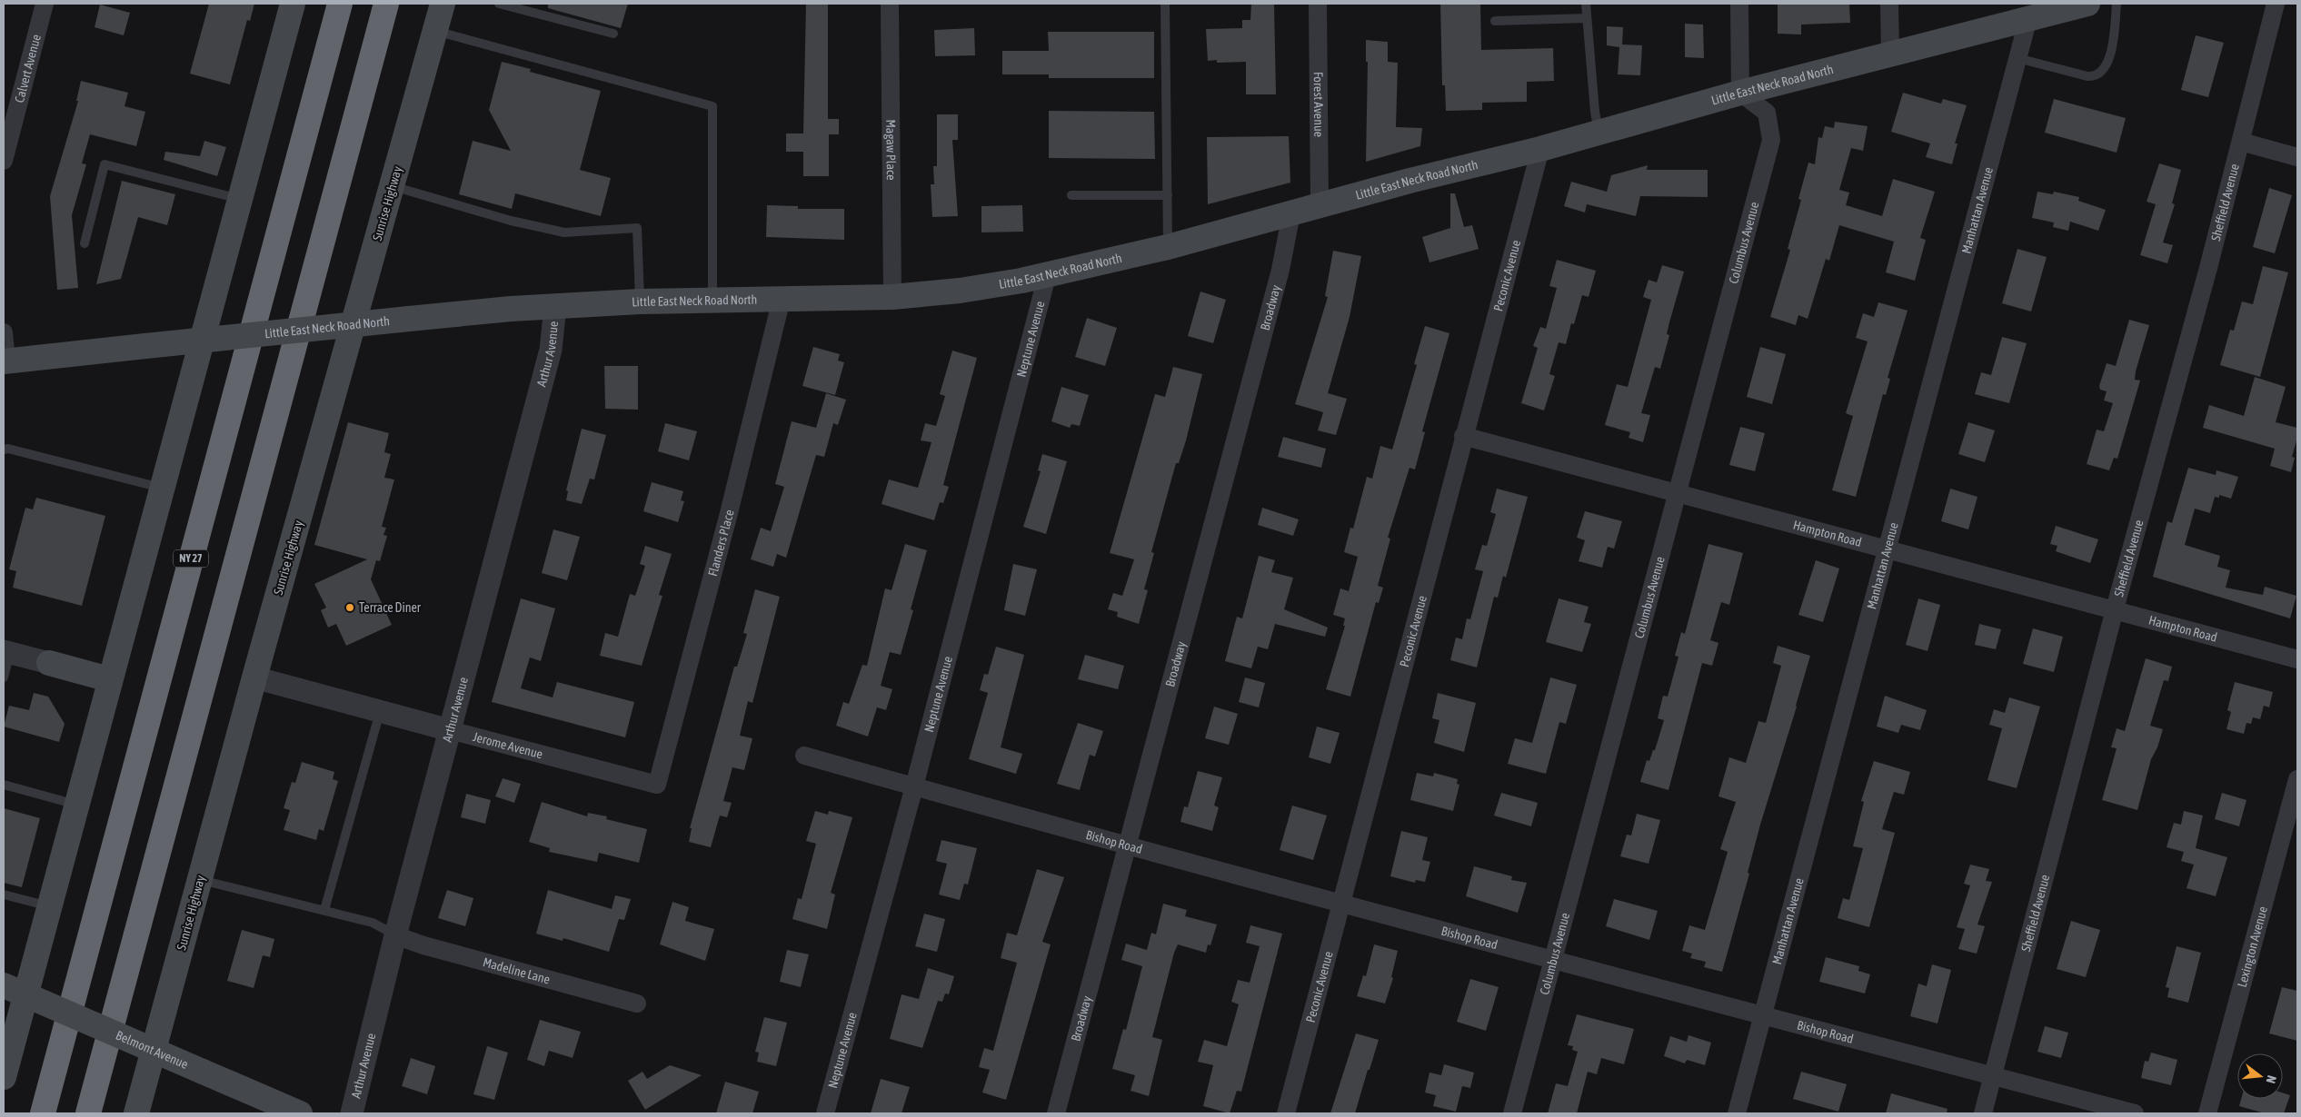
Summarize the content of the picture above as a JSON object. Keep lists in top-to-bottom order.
{
  "streets": {
    "highway": ["NY 27"],
    "main road": ["Little East Neck Road North", "Sunrise Highway", "Belmont Avenue"],
    "street": [
      "Calvert Avenue",
      "Forest Avenue",
      "Magaw Place",
      "Sheffield Avenue",
      "Manhattan Avenue",
      "Columbus Avenue",
      "Peconic Avenue",
      "Broadway",
      "Neptune Avenue",
      "Arthur Avenue",
      "Hampton Road",
      "Flanders Place",
      "Jerome Avenue",
      "Bishop Road",
      "Lexington Avenue",
      "Madeline Lane"
    ]
  },
  "crossings": [
    ["Little East Neck Road North", "Forest Avenue"],
    ["Little East Neck Road North", "Magaw Place"],
    ["Little East Neck Road North", "Manhattan Avenue"],
    ["Little East Neck Road North", "Columbus Avenue"],
    ["Little East Neck Road North", "Peconic Avenue"],
    ["Little East Neck Road North", "Broadway"],
    ["Little East Neck Road North", "Neptune Avenue"],
    ["Little East Neck Road North", "Arthur Avenue"],
    ["Little East Neck Road North", "Flanders Place"],
    ["Sunrise Highway", "Jerome Avenue"],
    ["Sheffield Avenue", "Hampton Road"],
    ["Sheffield Avenue", "Bishop Road"],
    ["Manhattan Avenue", "Hampton Road"],
    ["Manhattan Avenue", "Bishop Road"],
    ["Columbus Avenue", "Hampton Road"],
    ["Columbus Avenue", "Bishop Road"],
    ["Peconic Avenue", "Hampton Road"],
    ["Peconic Avenue", "Bishop Road"],
    ["Broadway", "Bishop Road"],
    ["Neptune Avenue", "Bishop Road"],
    ["Arthur Avenue", "Jerome Avenue"],
    ["Arthur Avenue", "Madeline Lane"],
    ["Flanders Place", "Jerome Avenue"]
  ],
  "places": ["Terrace Diner"],
  "north": "right"
}
